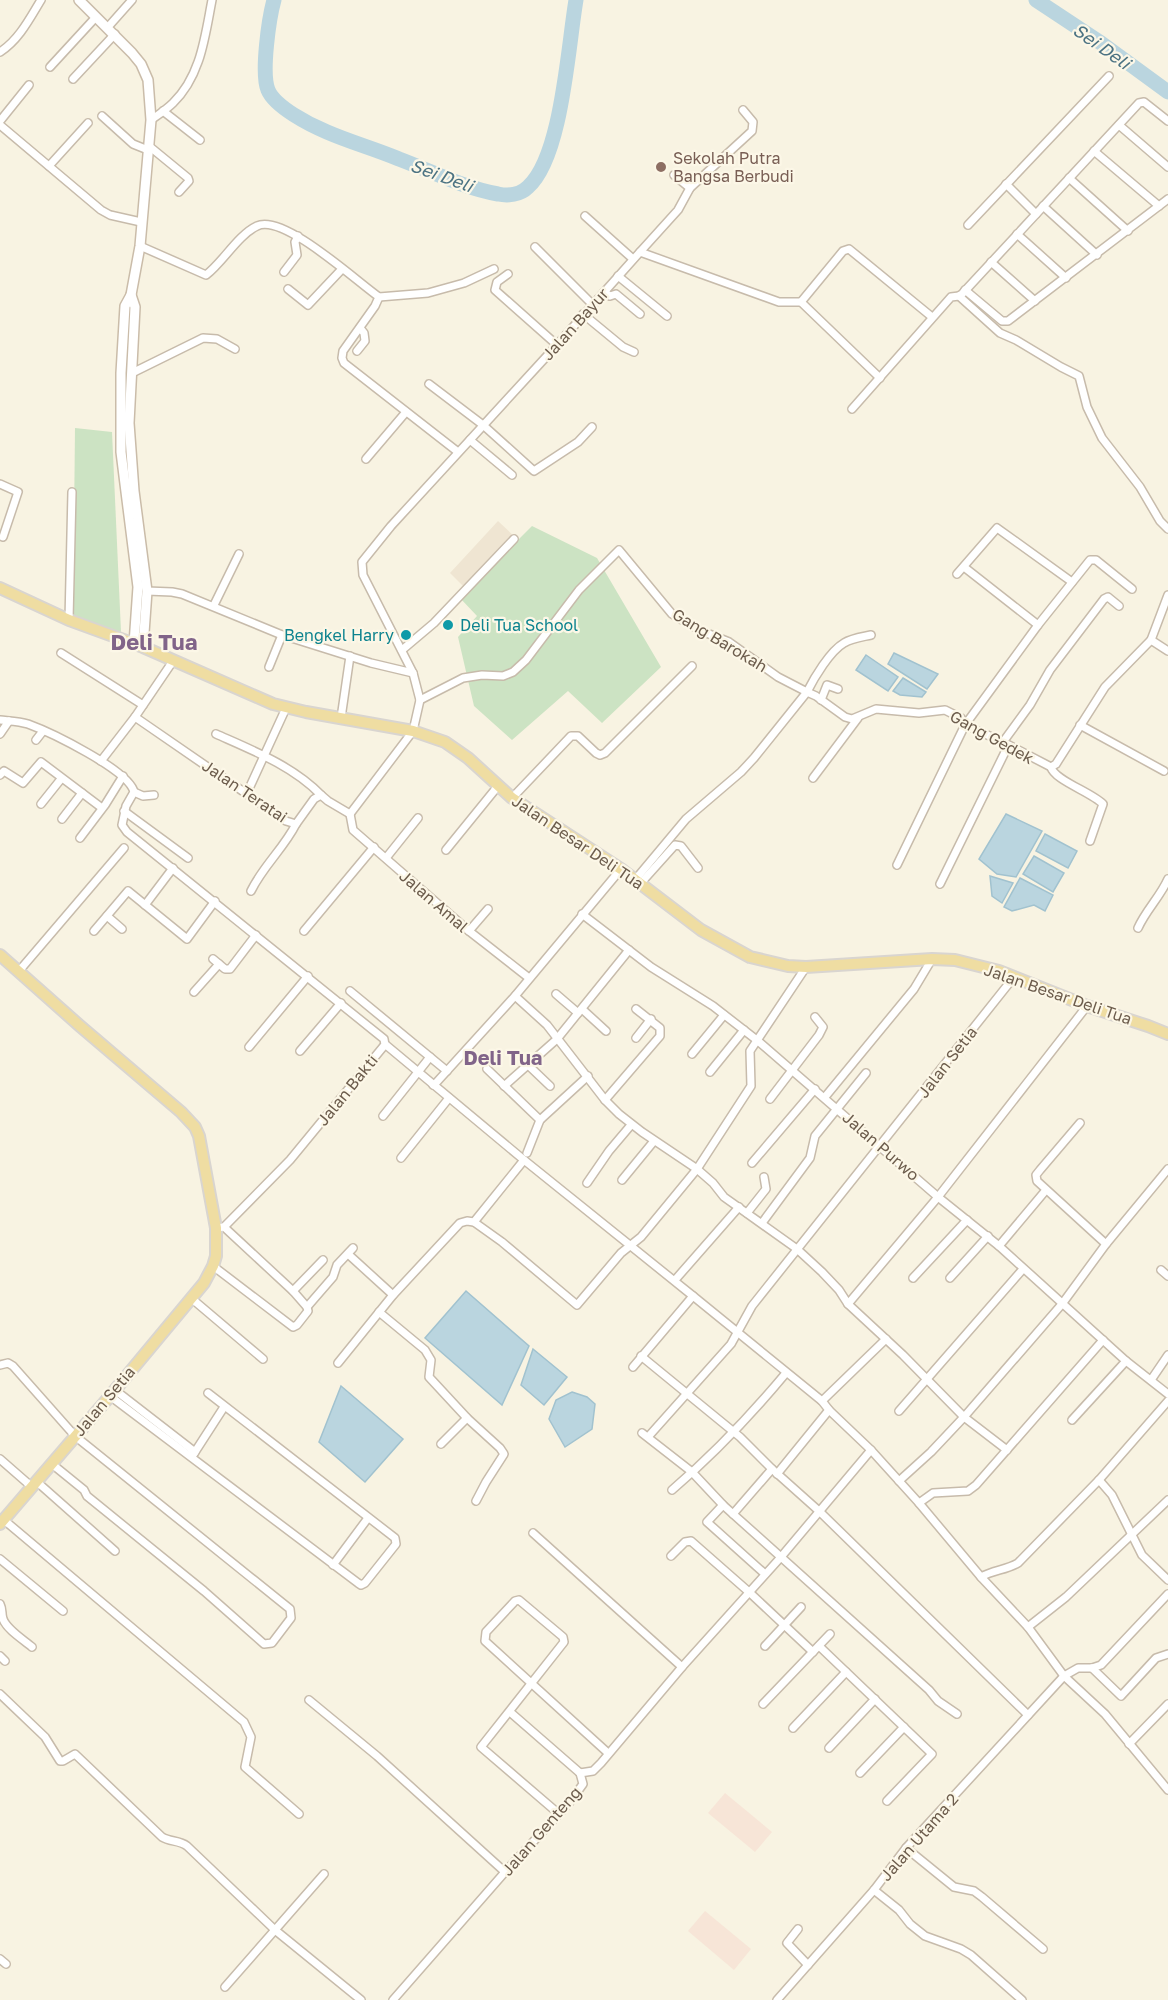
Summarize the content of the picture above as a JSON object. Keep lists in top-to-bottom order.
{
  "streets": {
    "main road": ["Jalan Besar Deli Tua", "Jalan Setia"],
    "street": [
      "Jalan Bayur",
      "Gang Barokah",
      "Gang Gedek",
      "Jalan Teratai",
      "Jalan Amal",
      "Jalan Bakti",
      "Jalan Purwo",
      "Jalan Genteng",
      "Jalan Utama 2"
    ]
  },
  "crossings": [
    ["Jalan Bayur", "Gang Barokah"],
    ["Jalan Bayur", "Jalan Besar Deli Tua"],
    ["Jalan Besar Deli Tua", "Jalan Setia"],
    ["Jalan Setia", "Jalan Bakti"],
    ["Jalan Setia", "Jalan Purwo"],
    ["Jalan Bakti", "Jalan Genteng"],
    ["Jalan Bakti", "Jalan Utama 2"]
  ],
  "districts": ["Deli Tua", "Deli Tua"],
  "water": ["Sei Deli"],
  "places": ["Sekolah Putra Bangsa Berbudi", "Deli Tua School", "Bengkel Harry"]
}
